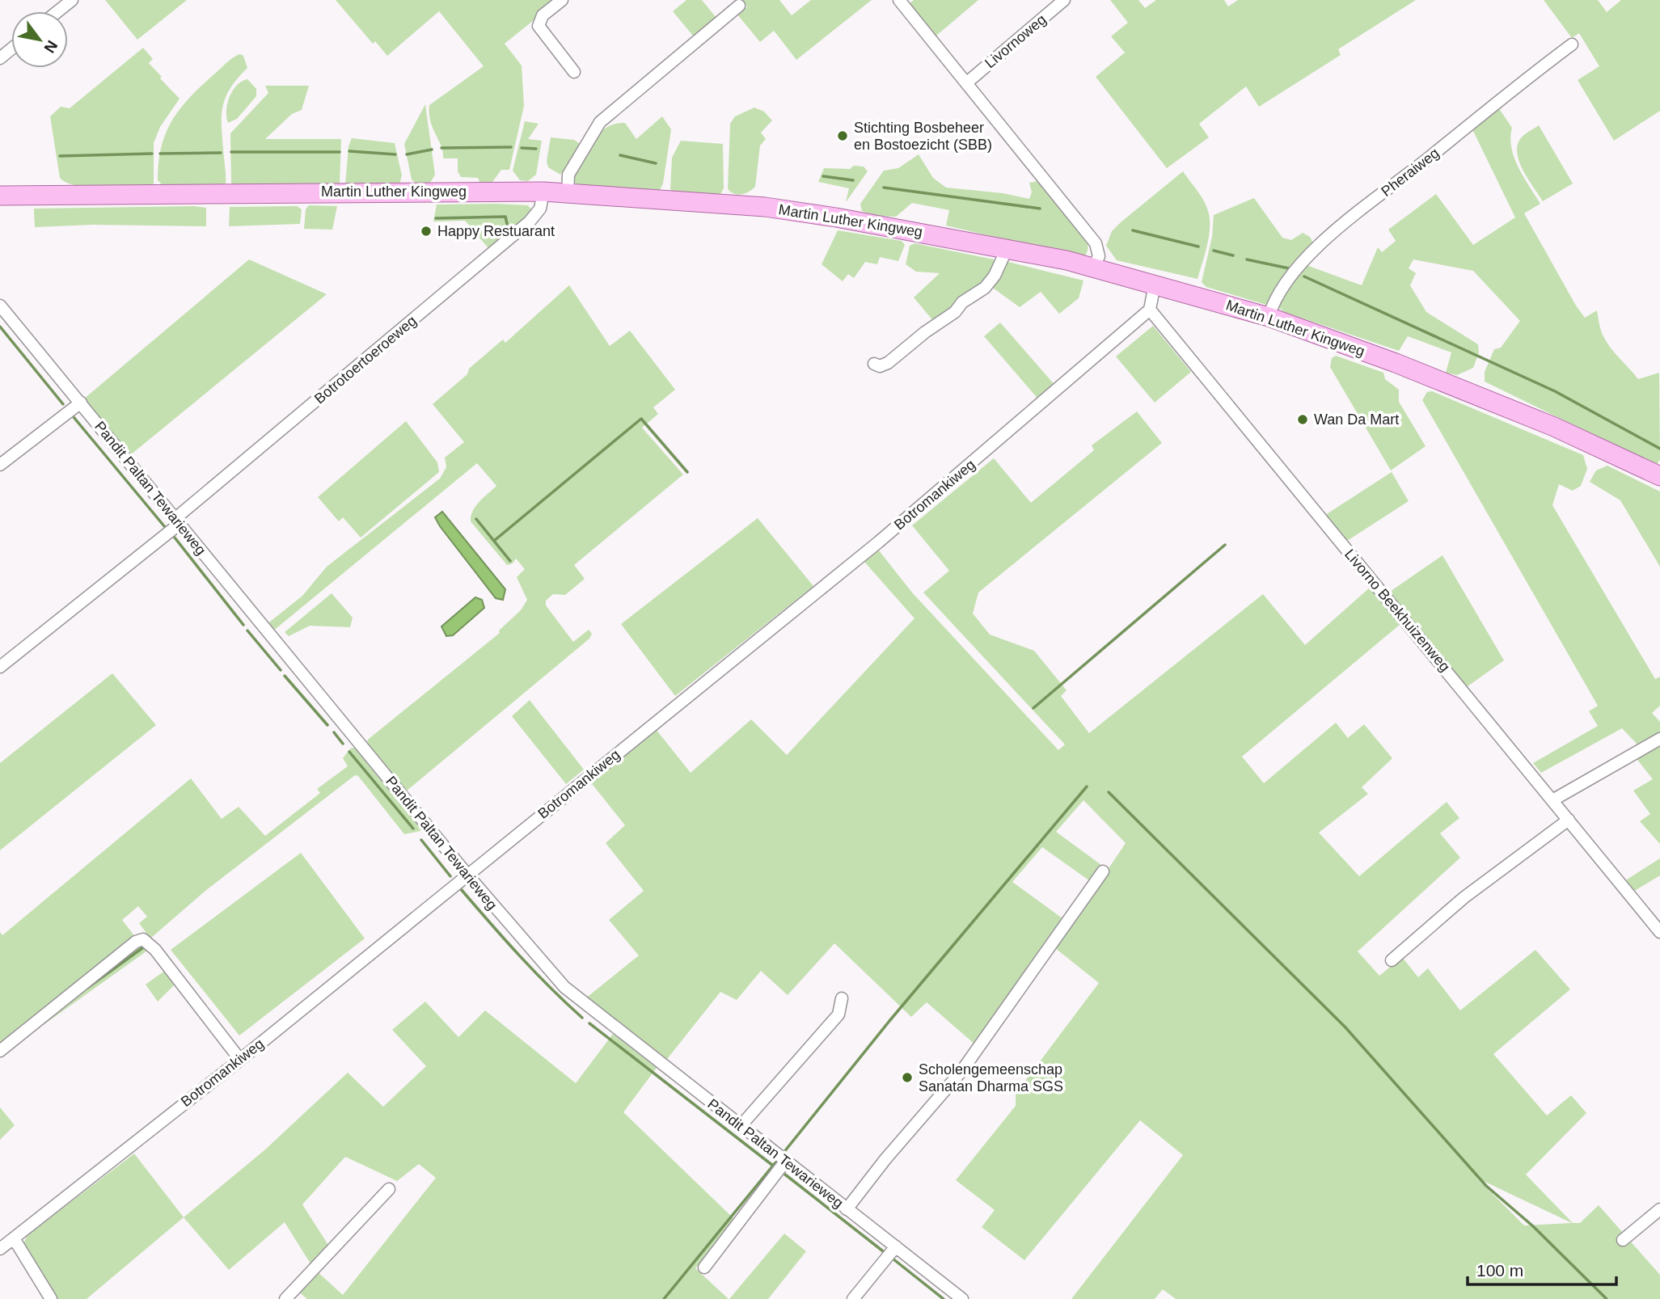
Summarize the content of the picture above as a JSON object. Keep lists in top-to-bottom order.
{
  "streets": {
    "main road": ["Martin Luther Kingweg"],
    "street": [
      "Livornoweg",
      "Pheraiweg",
      "Botrotoertoeroeweg",
      "Pandit Paltan Tewarieweg",
      "Botromankiweg",
      "Livorno Beekhuizenweg"
    ]
  },
  "crossings": [
    ["Pheraiweg", "Martin Luther Kingweg"],
    ["Martin Luther Kingweg", "Botrotoertoeroeweg"],
    ["Botrotoertoeroeweg", "Pandit Paltan Tewarieweg"],
    ["Pandit Paltan Tewarieweg", "Botromankiweg"],
    ["Botromankiweg", "Livorno Beekhuizenweg"]
  ],
  "places": [
    "Stichting Bosbeheer en Bostoezicht (SBB)",
    "Happy Restuarant",
    "Wan Da Mart",
    "Scholengemeenschap Sanatan Dharma SGS"
  ],
  "scale_bar": "100 m",
  "north": "bottom right"
}
